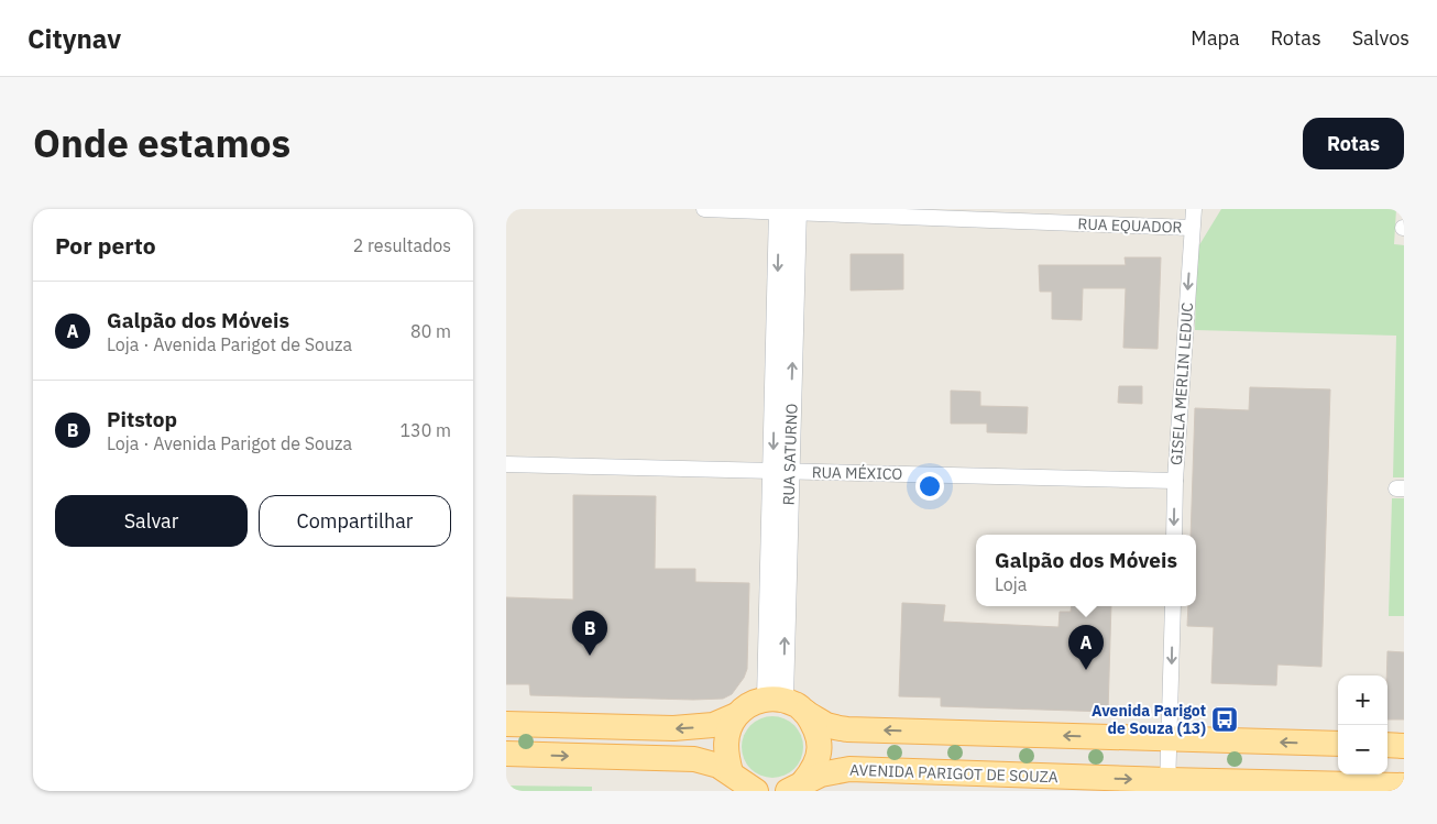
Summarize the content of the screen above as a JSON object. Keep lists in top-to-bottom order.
{
  "streets": {
    "main road": ["AVENIDA PARIGOT DE SOUZA"],
    "street": [
      "RUA EQUADOR",
      "GISELA MERLIN LEDUC",
      "RUA SATURNO",
      "RUA MÉXICO"
    ]
  },
  "crossings": [
    ["RUA EQUADOR", "GISELA MERLIN LEDUC"],
    ["RUA EQUADOR", "RUA SATURNO"],
    ["GISELA MERLIN LEDUC", "RUA MÉXICO"],
    ["RUA SATURNO", "RUA MÉXICO"]
  ],
  "one_way": ["GISELA MERLIN LEDUC"],
  "places": {
    "bus stop": ["Avenida Parigot de Souza (13)"]
  },
  "page": {
    "header": "Citynav",
    "nav": ["Mapa", "Rotas", "Salvos"],
    "title": "Onde estamos",
    "buttons": [
      "Rotas",
      ["Salvar", "Compartilhar"]
    ],
    "heading": ["Por perto", "2 resultados"],
    "list": [
      {
        "mark": "A",
        "name": "Galpão dos Móveis",
        "note": "Loja · Avenida Parigot de Souza",
        "value": "80 m"
      },
      {
        "mark": "B",
        "name": "Pitstop",
        "note": "Loja · Avenida Parigot de Souza",
        "value": "130 m"
      }
    ],
    "popup": ["Galpão dos Móveis", "Loja"],
    "pins": ["B", "A"],
    "map_buttons": ["+", "−"]
  }
}
